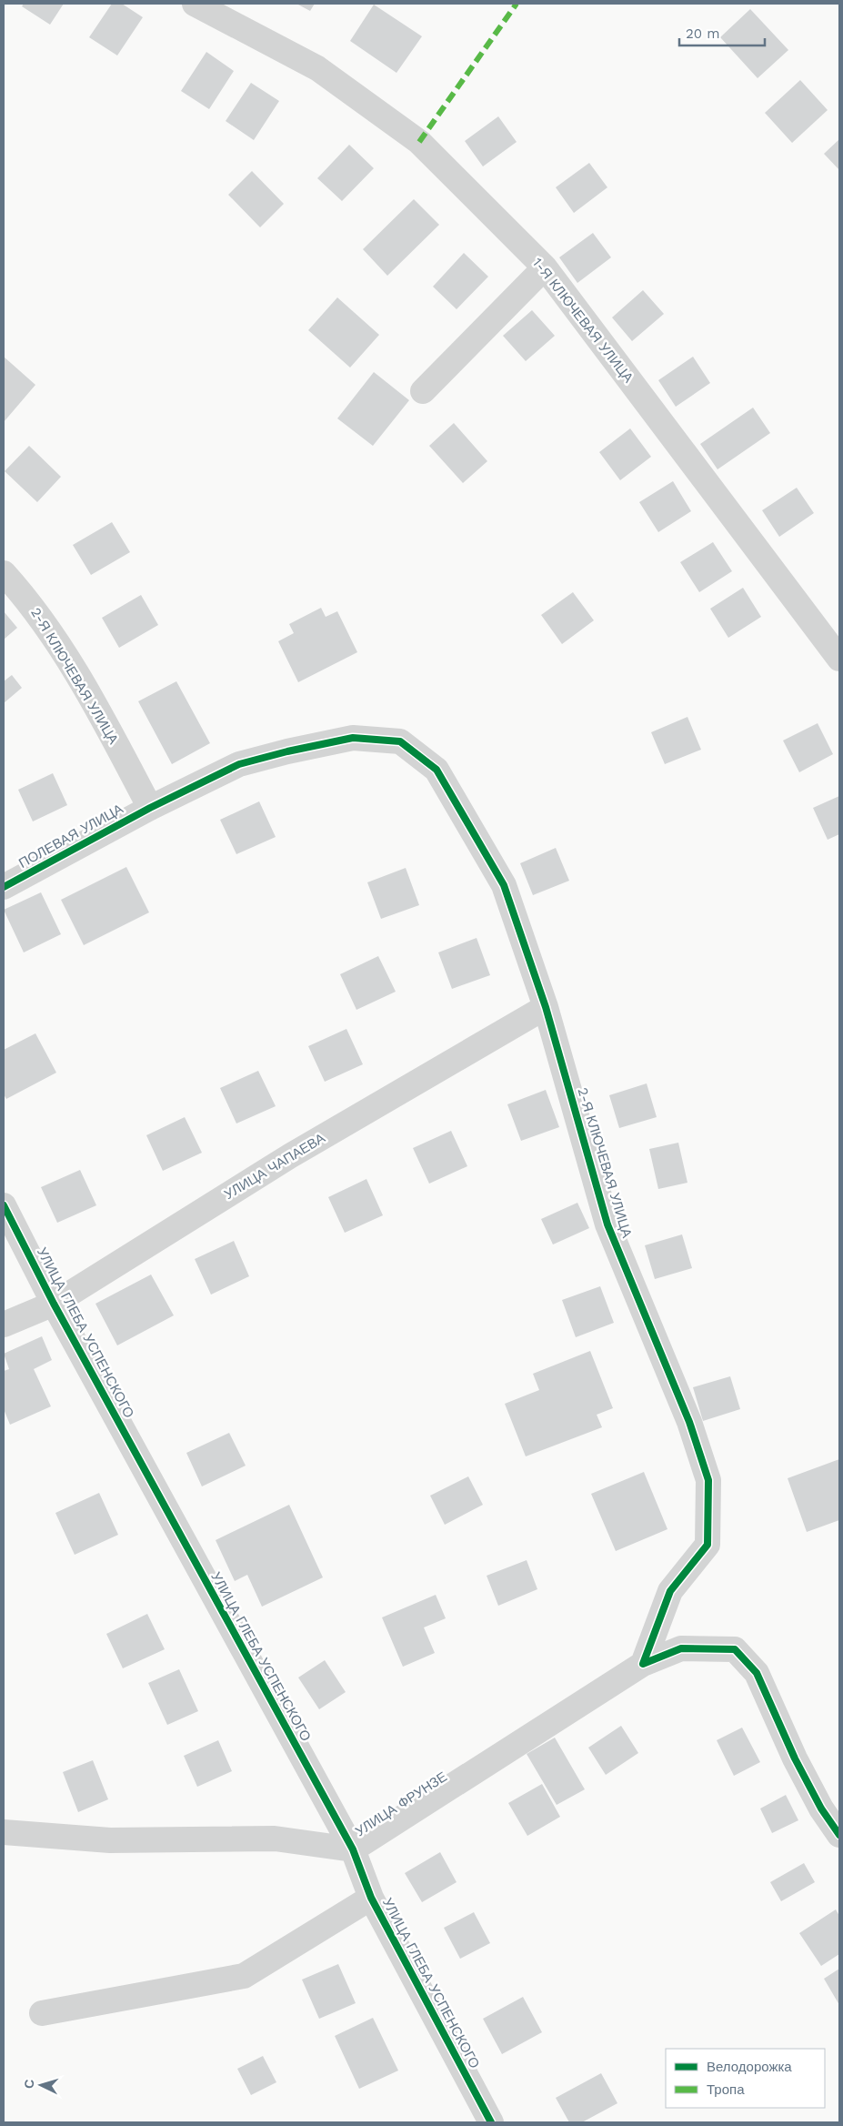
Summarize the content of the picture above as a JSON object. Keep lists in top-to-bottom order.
{
  "streets": {
    "street": [
      "1-Я КЛЮЧЕВАЯ УЛИЦА",
      "2-Я КЛЮЧЕВАЯ УЛИЦА",
      "ПОЛЕВАЯ УЛИЦА",
      "УЛИЦА ЧАПАЕВА",
      "УЛИЦА ГЛЕБА УСПЕНСКОГО",
      "УЛИЦА ФРУНЗЕ"
    ]
  },
  "crossings": [
    ["2-Я КЛЮЧЕВАЯ УЛИЦА", "ПОЛЕВАЯ УЛИЦА"],
    ["2-Я КЛЮЧЕВАЯ УЛИЦА", "УЛИЦА ЧАПАЕВА"],
    ["2-Я КЛЮЧЕВАЯ УЛИЦА", "УЛИЦА ФРУНЗЕ"],
    ["УЛИЦА ЧАПАЕВА", "УЛИЦА ГЛЕБА УСПЕНСКОГО"],
    ["УЛИЦА ГЛЕБА УСПЕНСКОГО", "УЛИЦА ФРУНЗЕ"]
  ],
  "legend": ["Велодорожка", "Тропа"],
  "scale_bar": "20 m",
  "north": "left"
}
